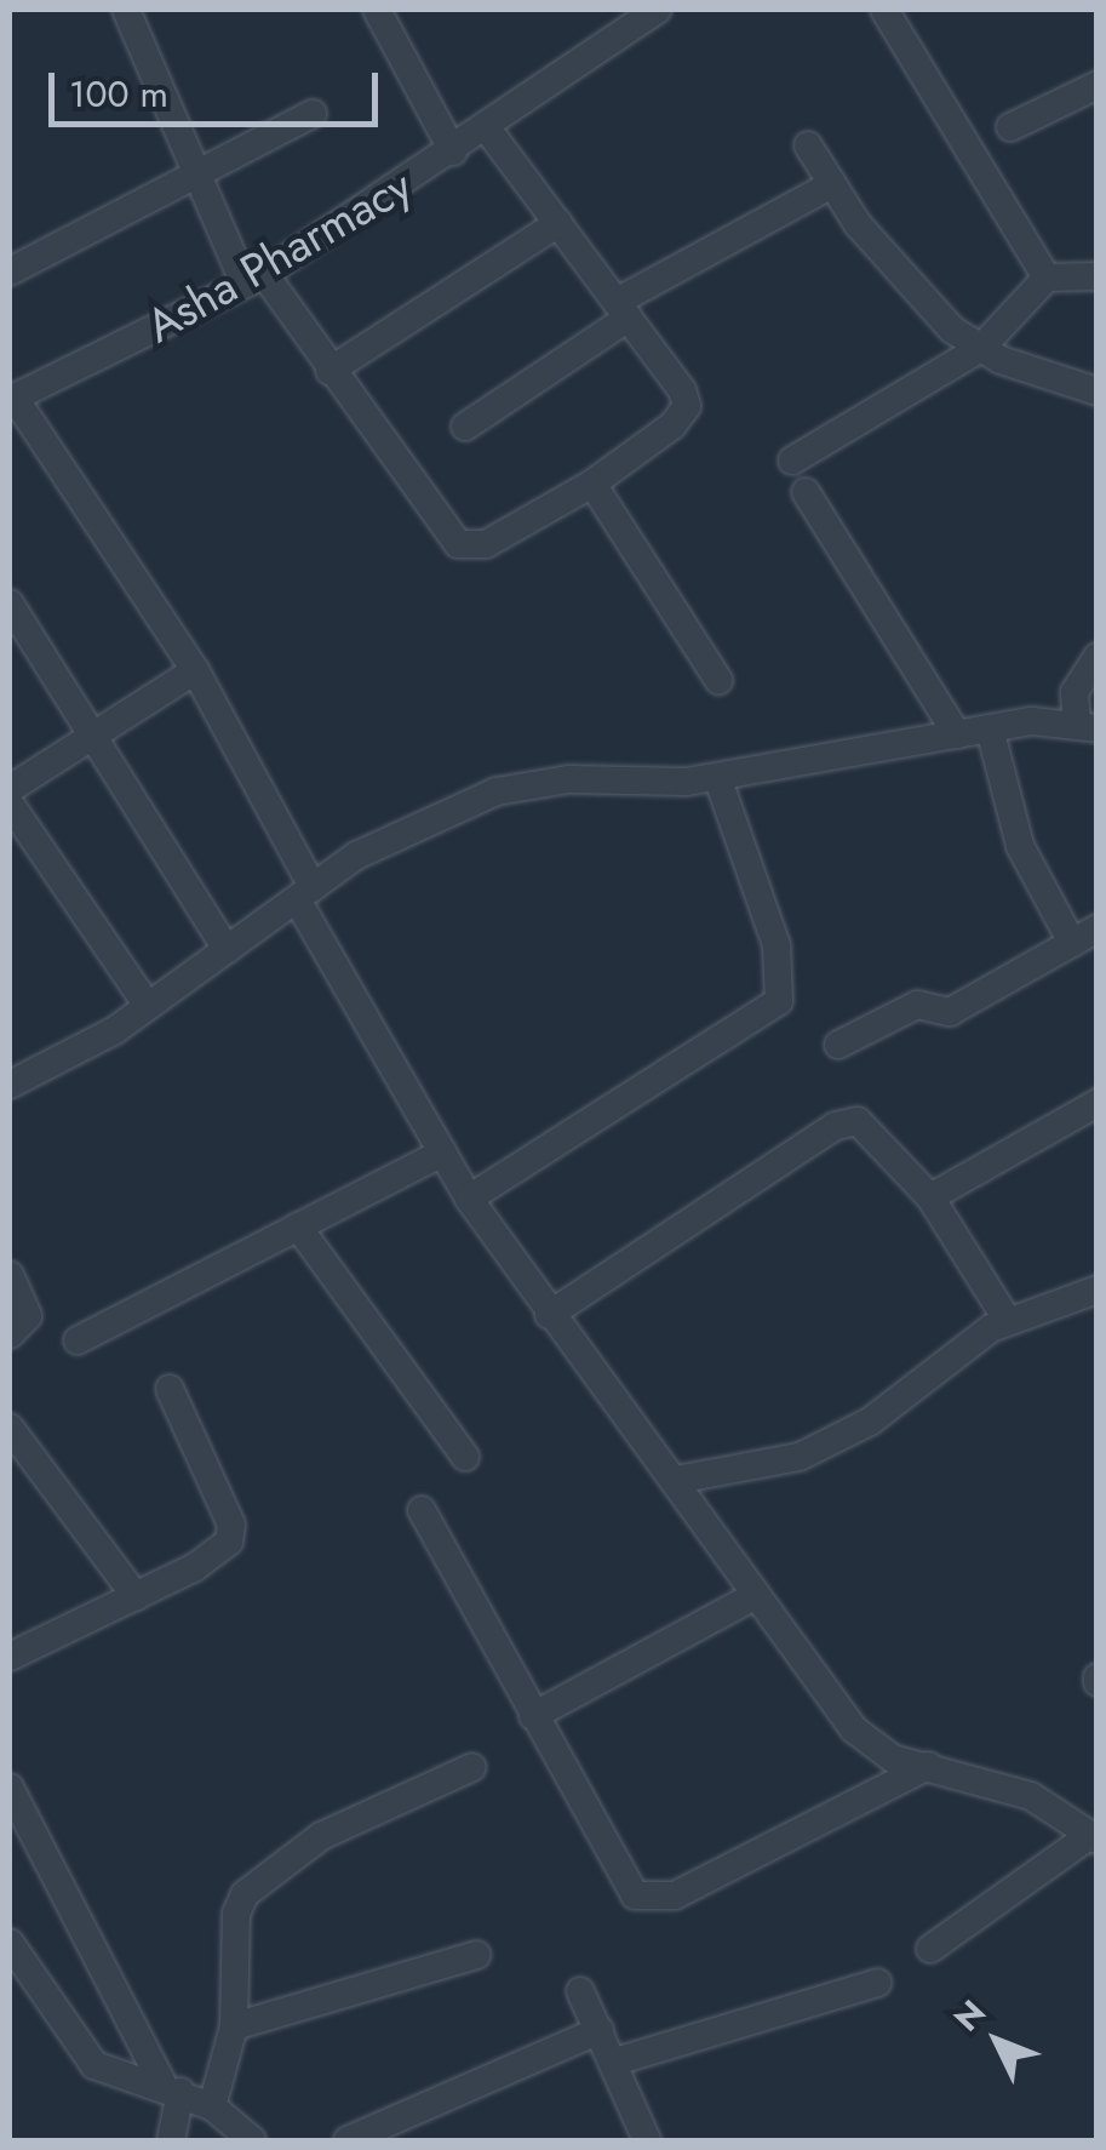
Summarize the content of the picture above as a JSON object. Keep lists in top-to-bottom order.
{
  "streets": {
    "street": ["Asha Pharmacy"]
  },
  "scale_bar": "100 m",
  "north": "top left"
}
